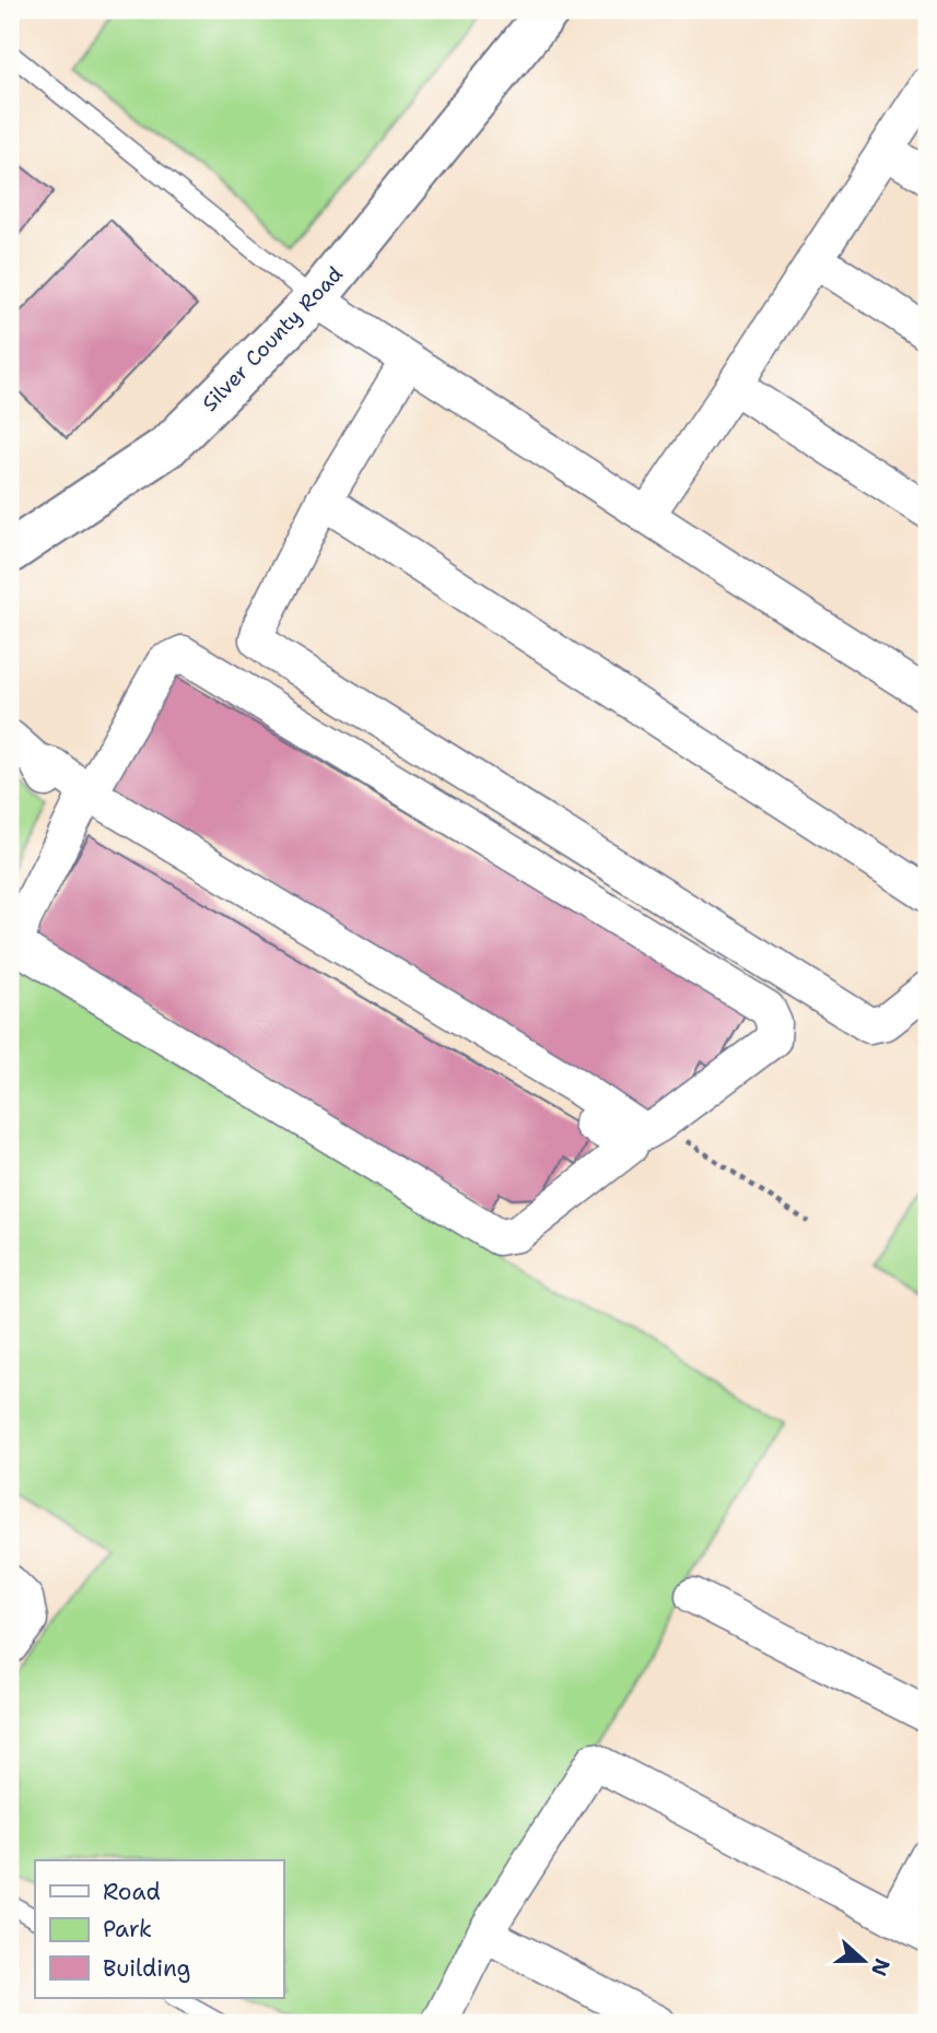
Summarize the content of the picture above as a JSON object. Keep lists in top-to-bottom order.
{
  "streets": {
    "street": ["Silver County Road"]
  },
  "legend": ["Road", "Park", "Building"],
  "north": "right"
}
